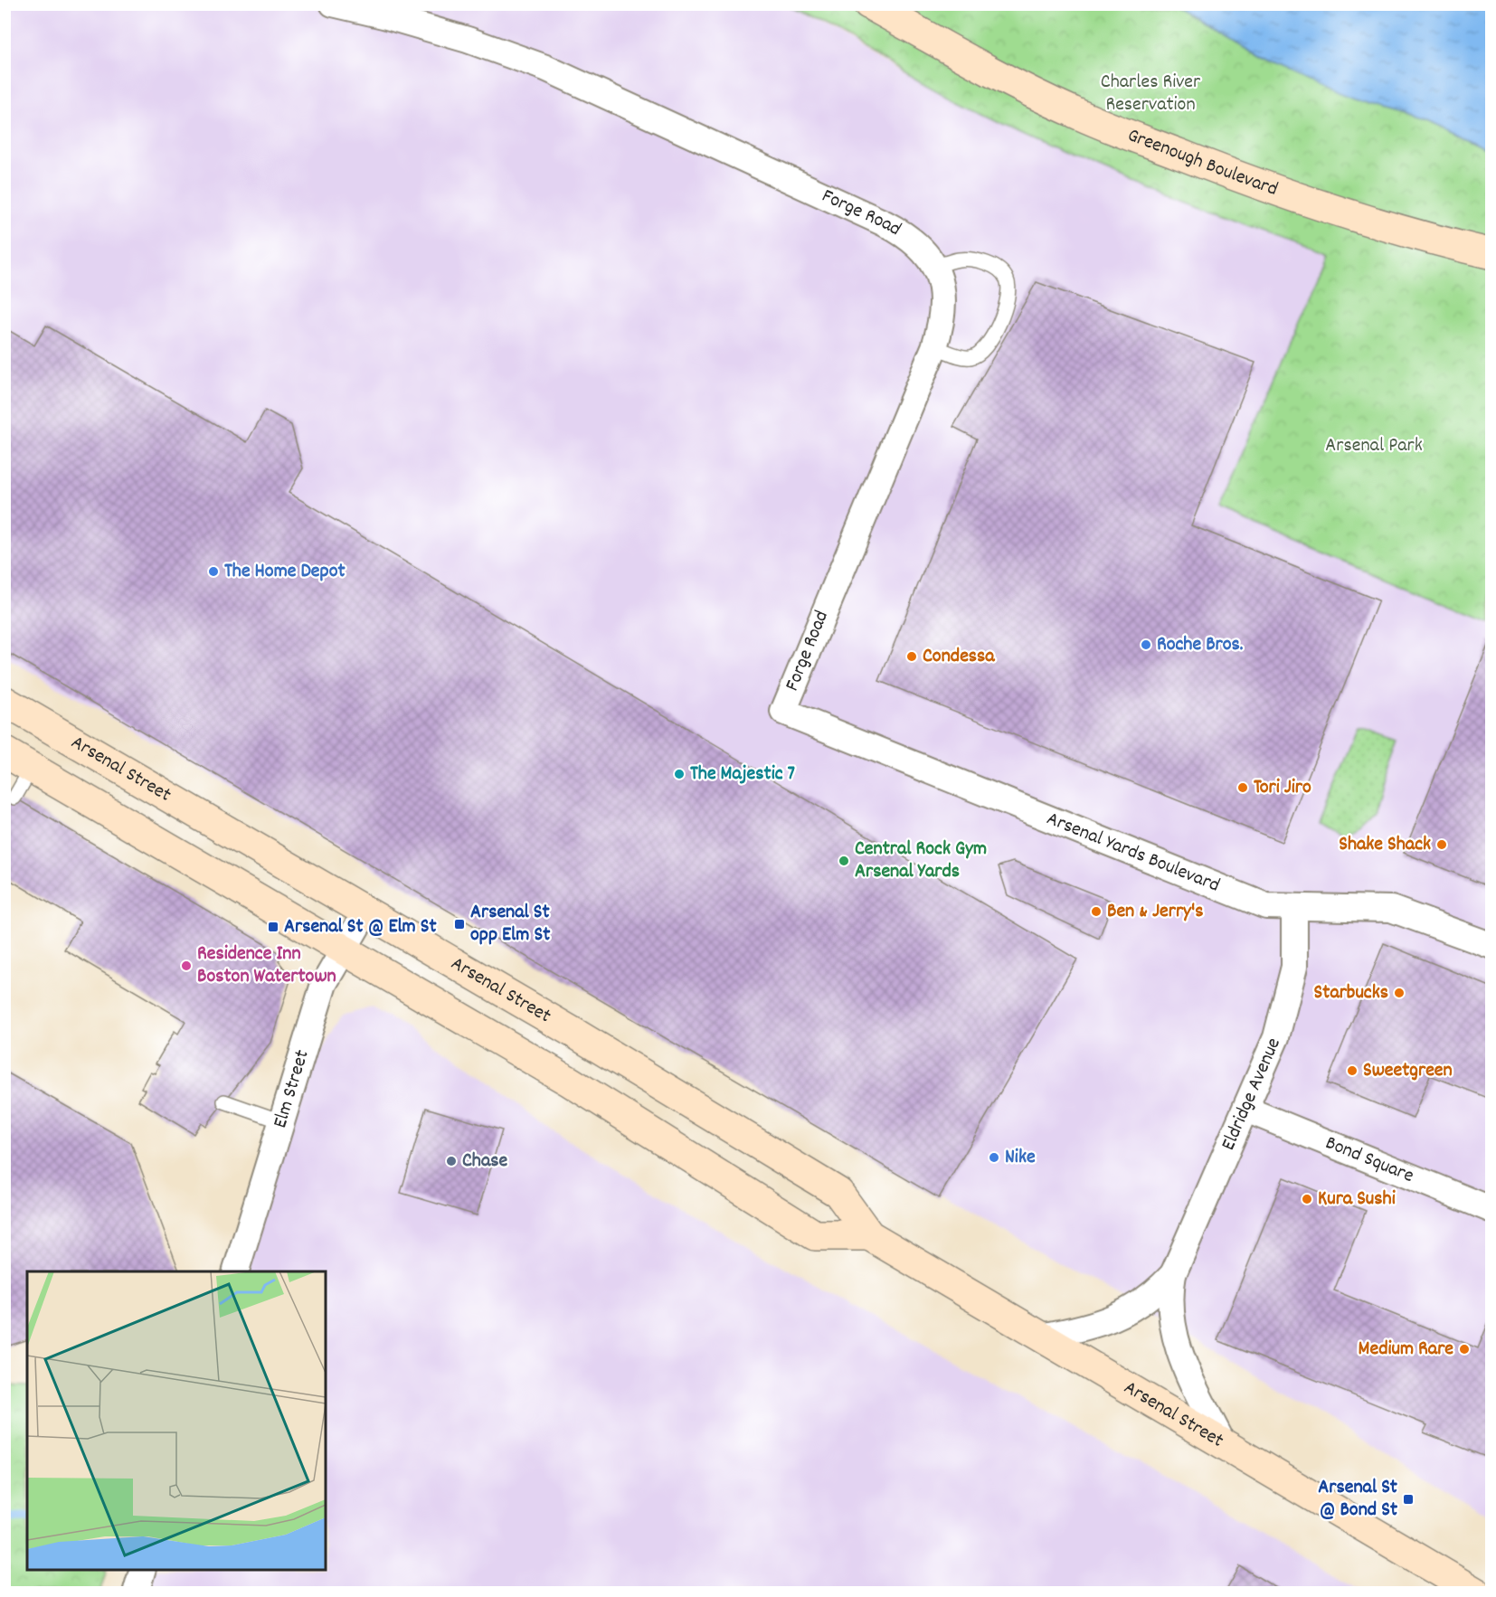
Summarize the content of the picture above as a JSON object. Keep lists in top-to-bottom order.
{
  "streets": {
    "main road": ["Greenough Boulevard", "Arsenal Street"],
    "street": [
      "Forge Road",
      "Arsenal Yards Boulevard",
      "Elm Street",
      "Eldridge Avenue",
      "Bond Square"
    ]
  },
  "crossings": [
    ["Forge Road", "Arsenal Yards Boulevard"],
    ["Arsenal Street", "Elm Street"],
    ["Arsenal Street", "Eldridge Avenue"],
    ["Arsenal Yards Boulevard", "Eldridge Avenue"],
    ["Eldridge Avenue", "Bond Square"]
  ],
  "parks": ["Charles River Reservation", "Arsenal Park"],
  "places": {
    "other": [
      "The Home Depot",
      "Roche Bros.",
      "Condessa",
      "The Majestic 7",
      "Tori Jiro",
      "Shake Shack",
      "Central Rock Gym Arsenal Yards",
      "Ben & Jerry's",
      "Residence Inn Boston Watertown",
      "Starbucks",
      "Sweetgreen",
      "Nike",
      "Chase",
      "Kura Sushi",
      "Medium Rare"
    ],
    "transit": ["Arsenal St opp Elm St", "Arsenal St @ Elm St", "Arsenal St @ Bond St"]
  }
}
